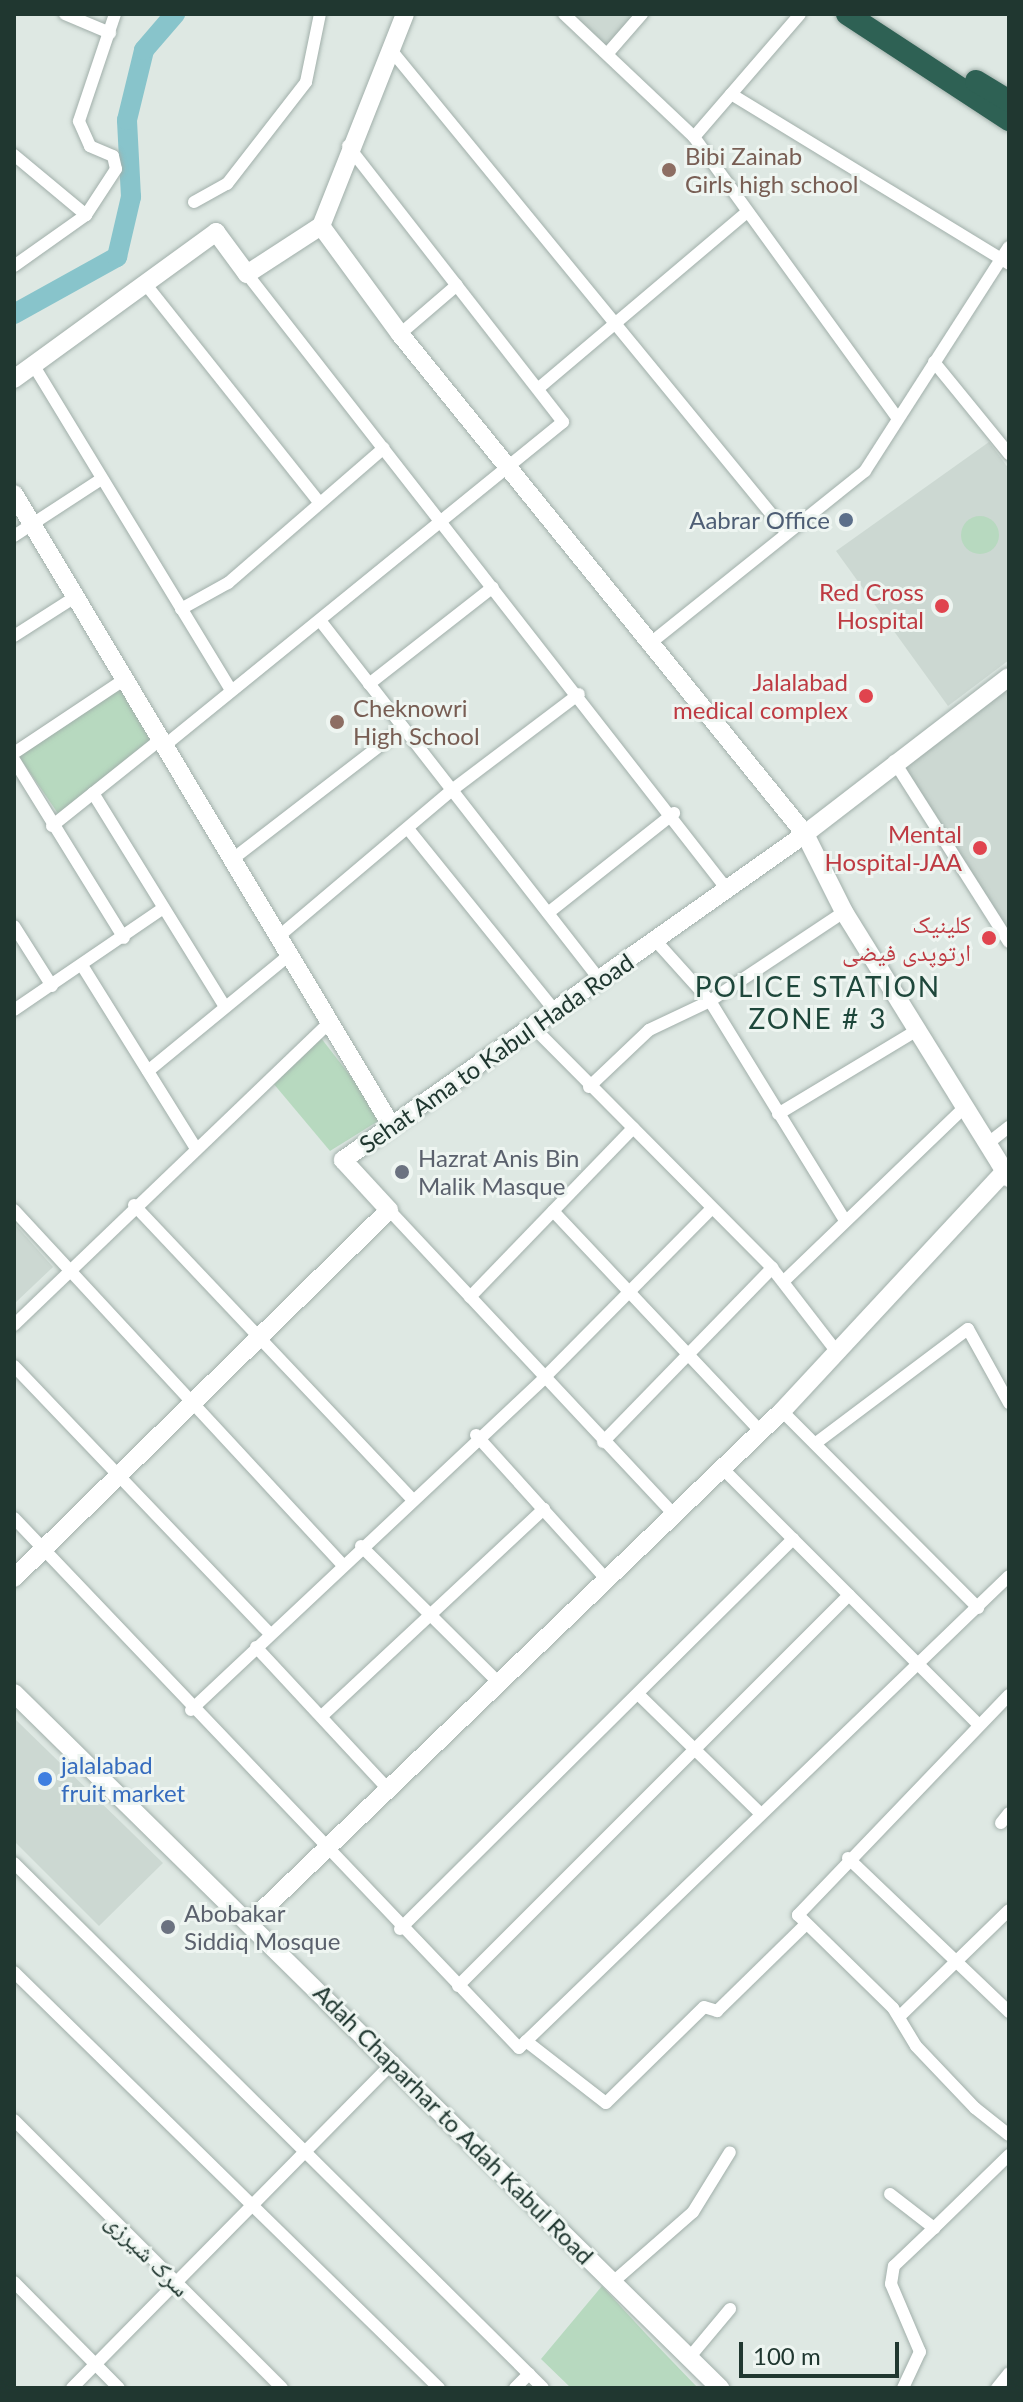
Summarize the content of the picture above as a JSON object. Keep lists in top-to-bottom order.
{
  "streets": {
    "main road": ["Sehat Ama to Kabul Hada Road", "Adah Chaparhar to Adah Kabul Road"],
    "street": ["سرک شیرزی"]
  },
  "districts": ["POLICE STATION ZONE # 3"],
  "places": [
    "Bibi Zainab Girls high school",
    "Aabrar Office",
    "Red Cross Hospital",
    "Jalalabad medical complex",
    "Cheknowri High School",
    "Mental Hospital-JAA",
    "کلینیک ارتوپدی فیضی",
    "Hazrat Anis Bin Malik Masque",
    "jalalabad fruit market",
    "Abobakar Siddiq Mosque"
  ],
  "scale_bar": "100 m"
}
